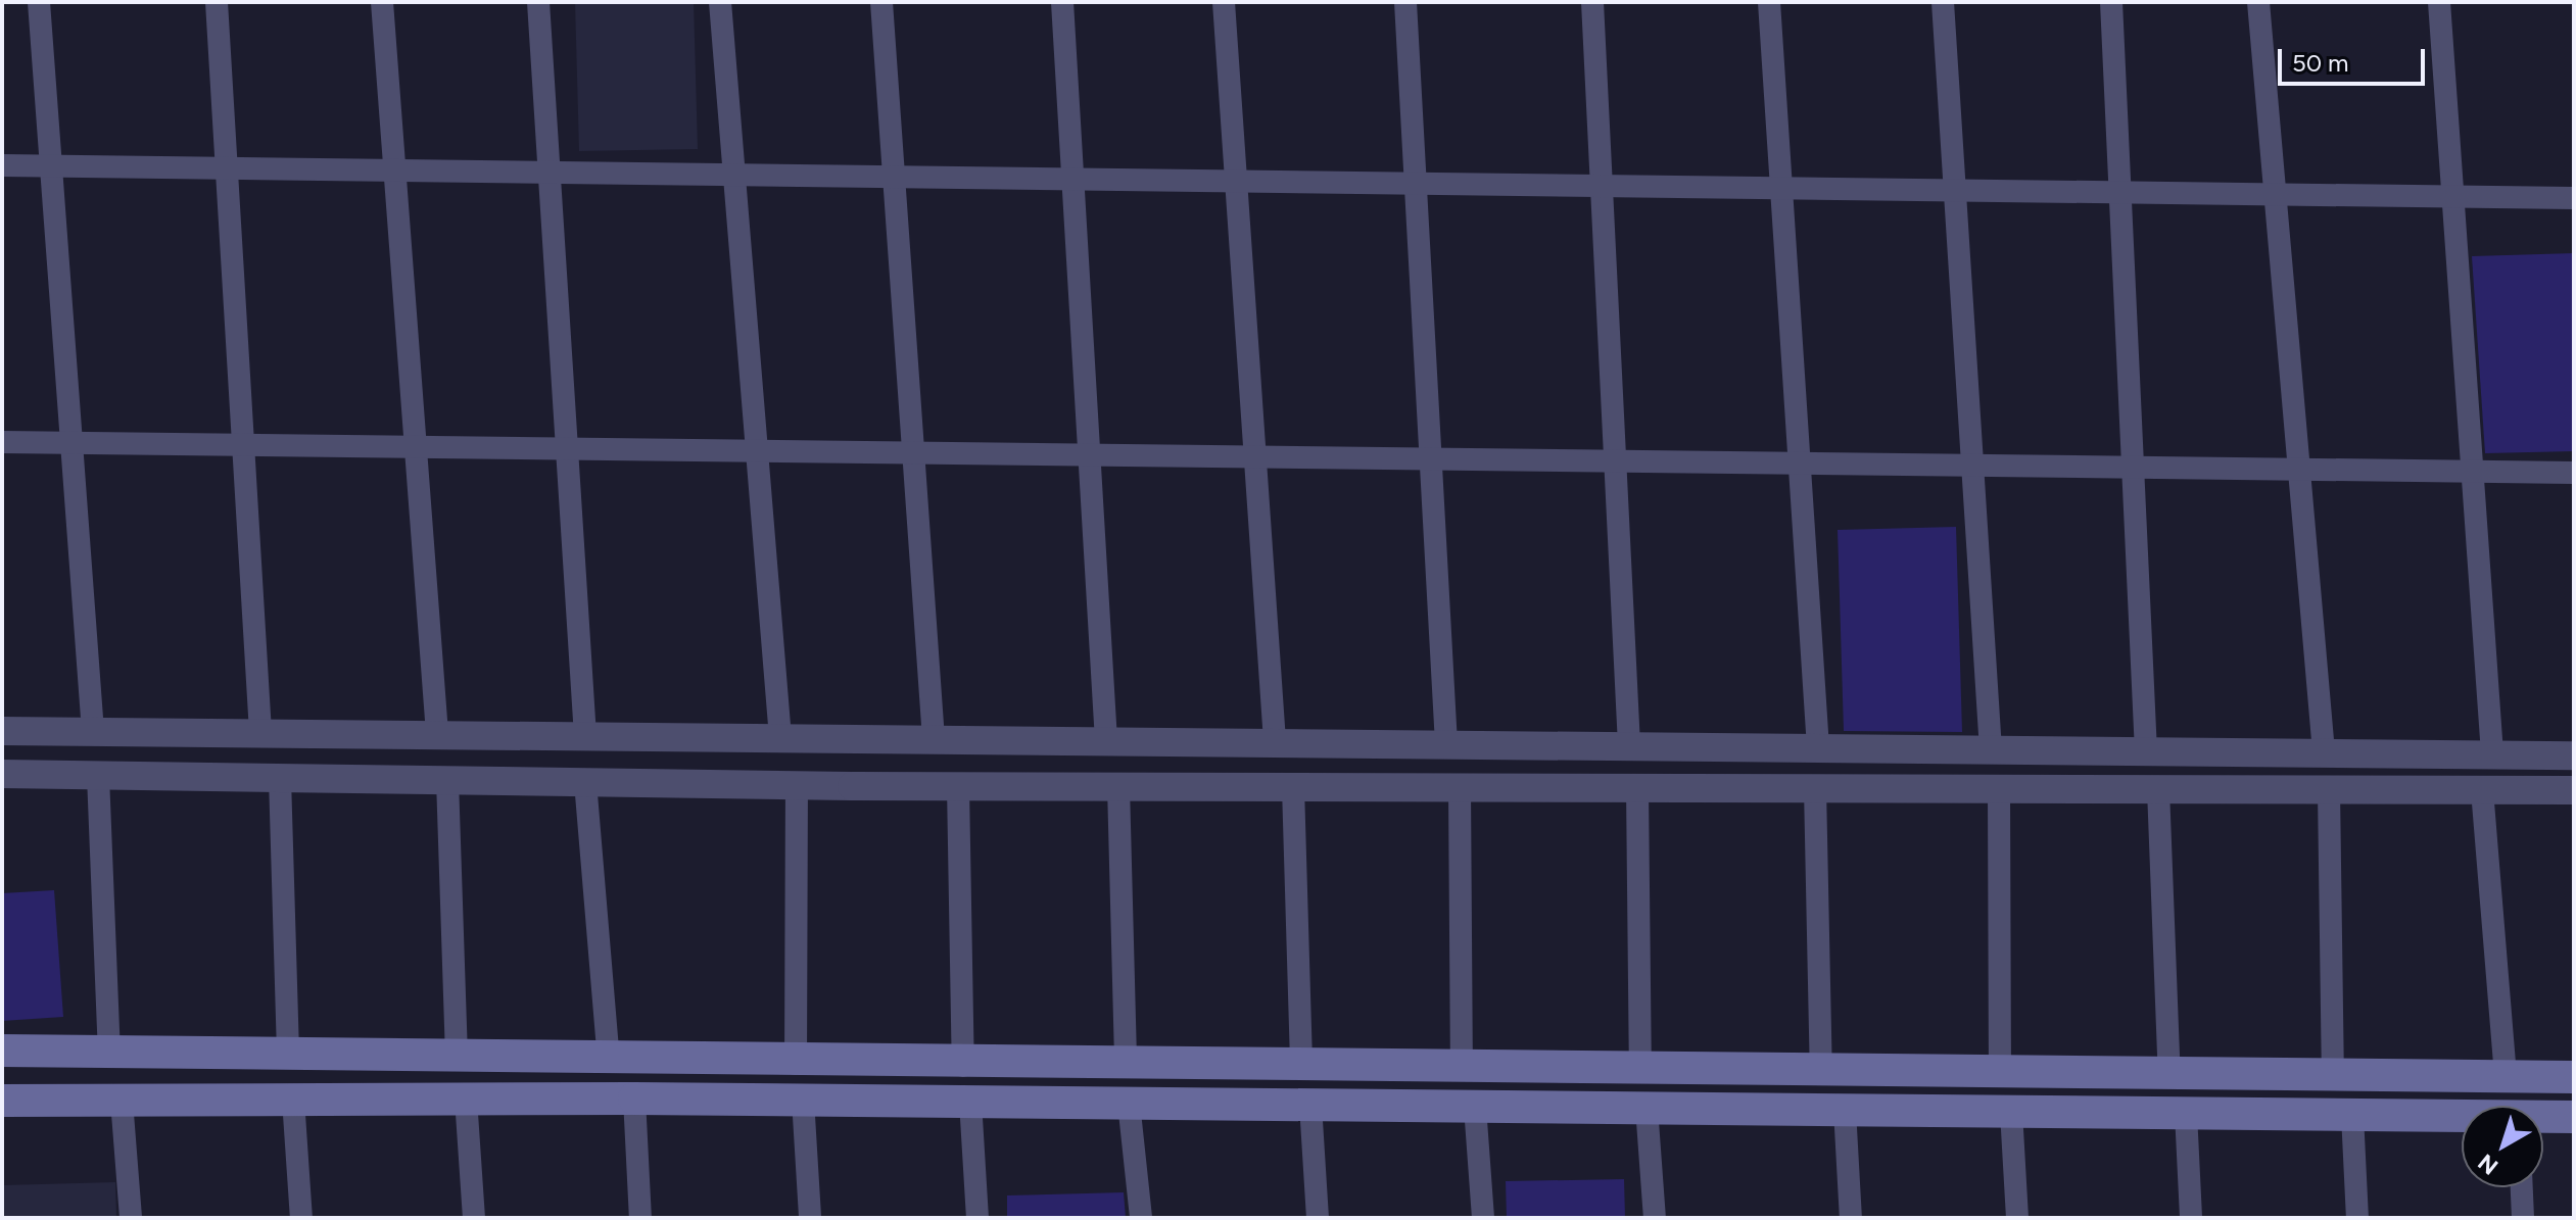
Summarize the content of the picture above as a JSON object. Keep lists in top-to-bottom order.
{
  "scale_bar": "50 m",
  "north": "bottom left"
}
